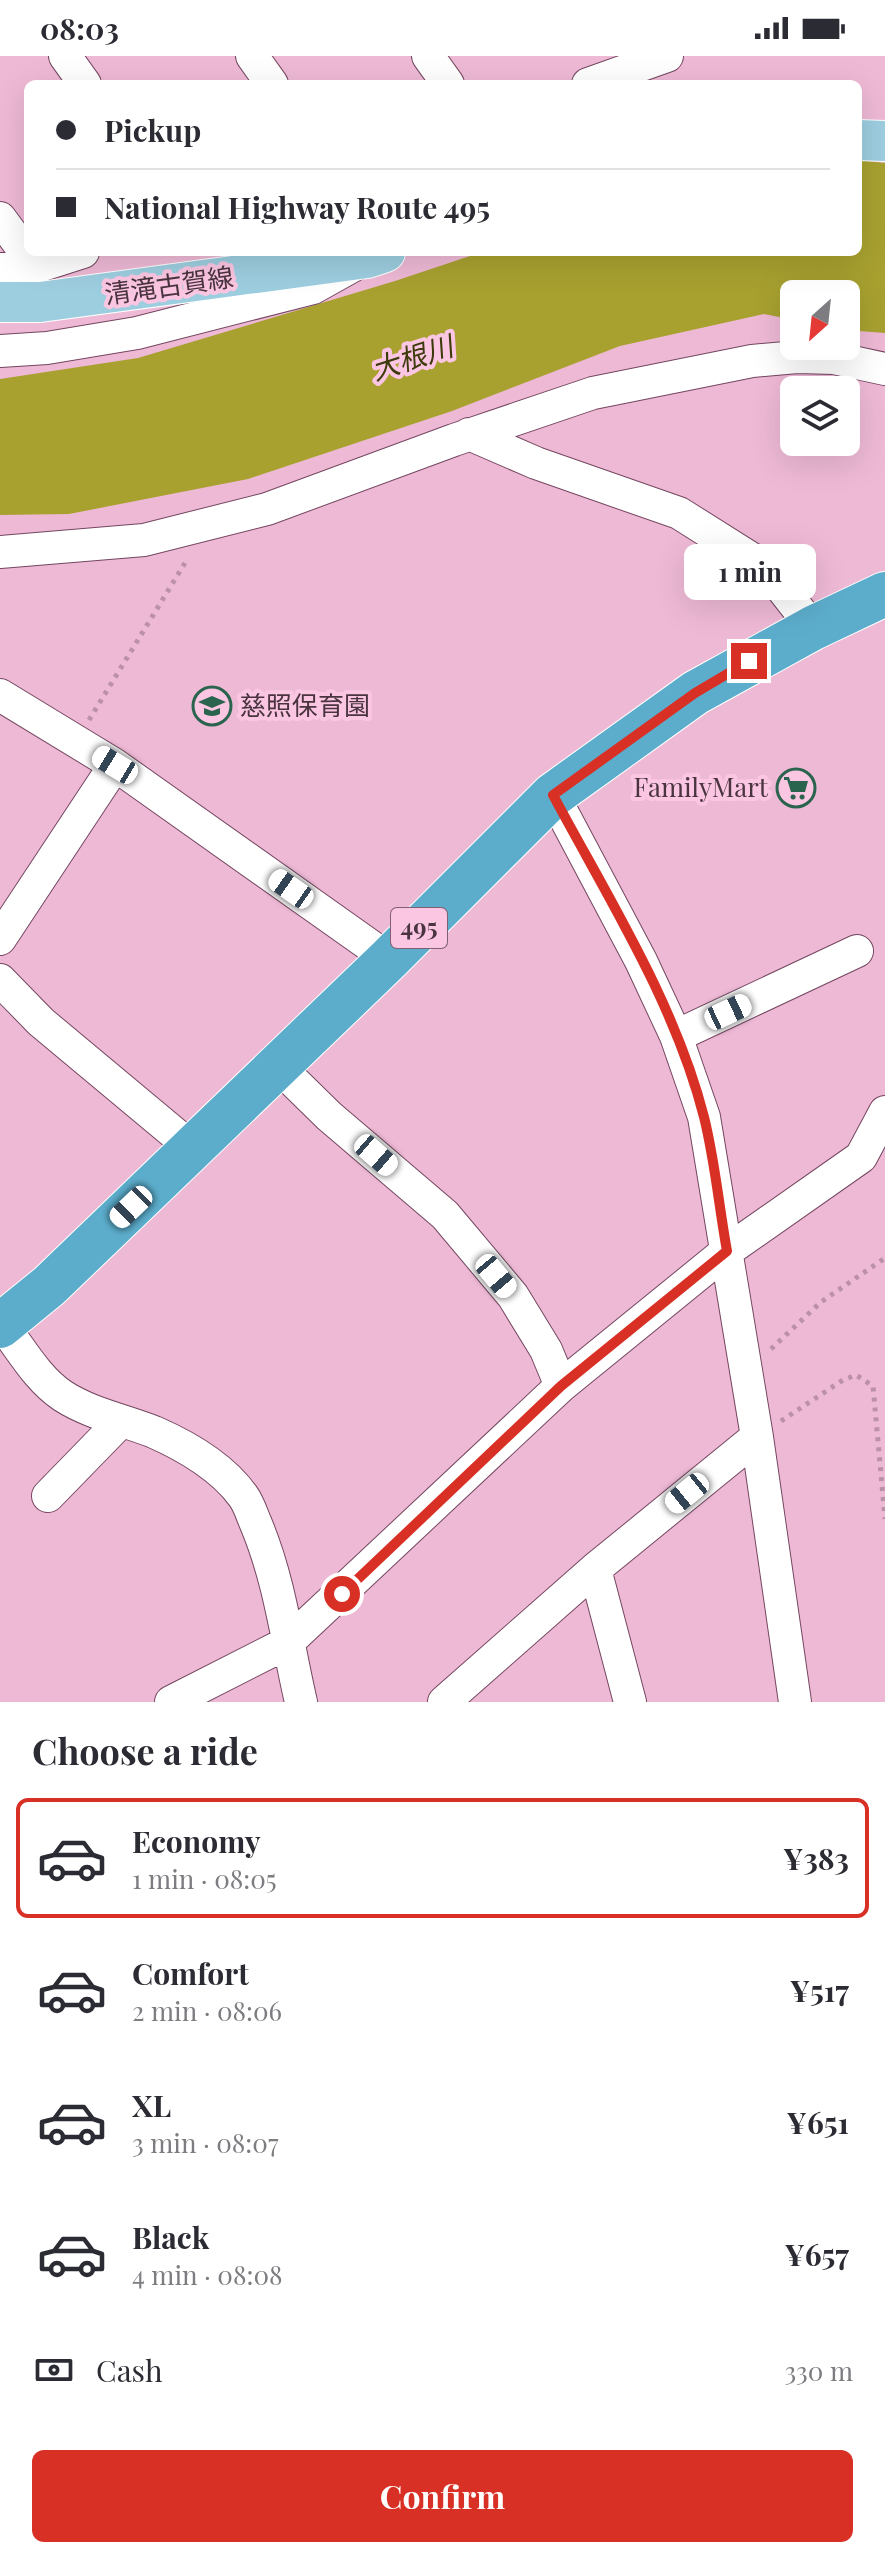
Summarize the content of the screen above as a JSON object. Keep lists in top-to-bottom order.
{
  "streets": {
    "highway": ["495"],
    "main road": ["清滝古賀線"]
  },
  "water": ["大根川"],
  "places": {
    "school or university": ["慈照保育園"],
    "supermarket": ["FamilyMart"]
  },
  "north": "bottom left",
  "page": {
    "status": "08:03",
    "banner": ["Pickup", "National Highway Route 495"],
    "bubble": "1 min",
    "heading": "Choose a ride",
    "list": [
      {
        "name": "Economy",
        "note": "1 min · 08:05",
        "value": "¥383"
      },
      {
        "name": "Comfort",
        "note": "2 min · 08:06",
        "value": "¥517"
      },
      {
        "name": "XL",
        "note": "3 min · 08:07",
        "value": "¥651"
      },
      {
        "name": "Black",
        "note": "4 min · 08:08",
        "value": "¥657"
      }
    ],
    "pay": ["Cash", "330 m"],
    "buttons": "Confirm"
  }
}
